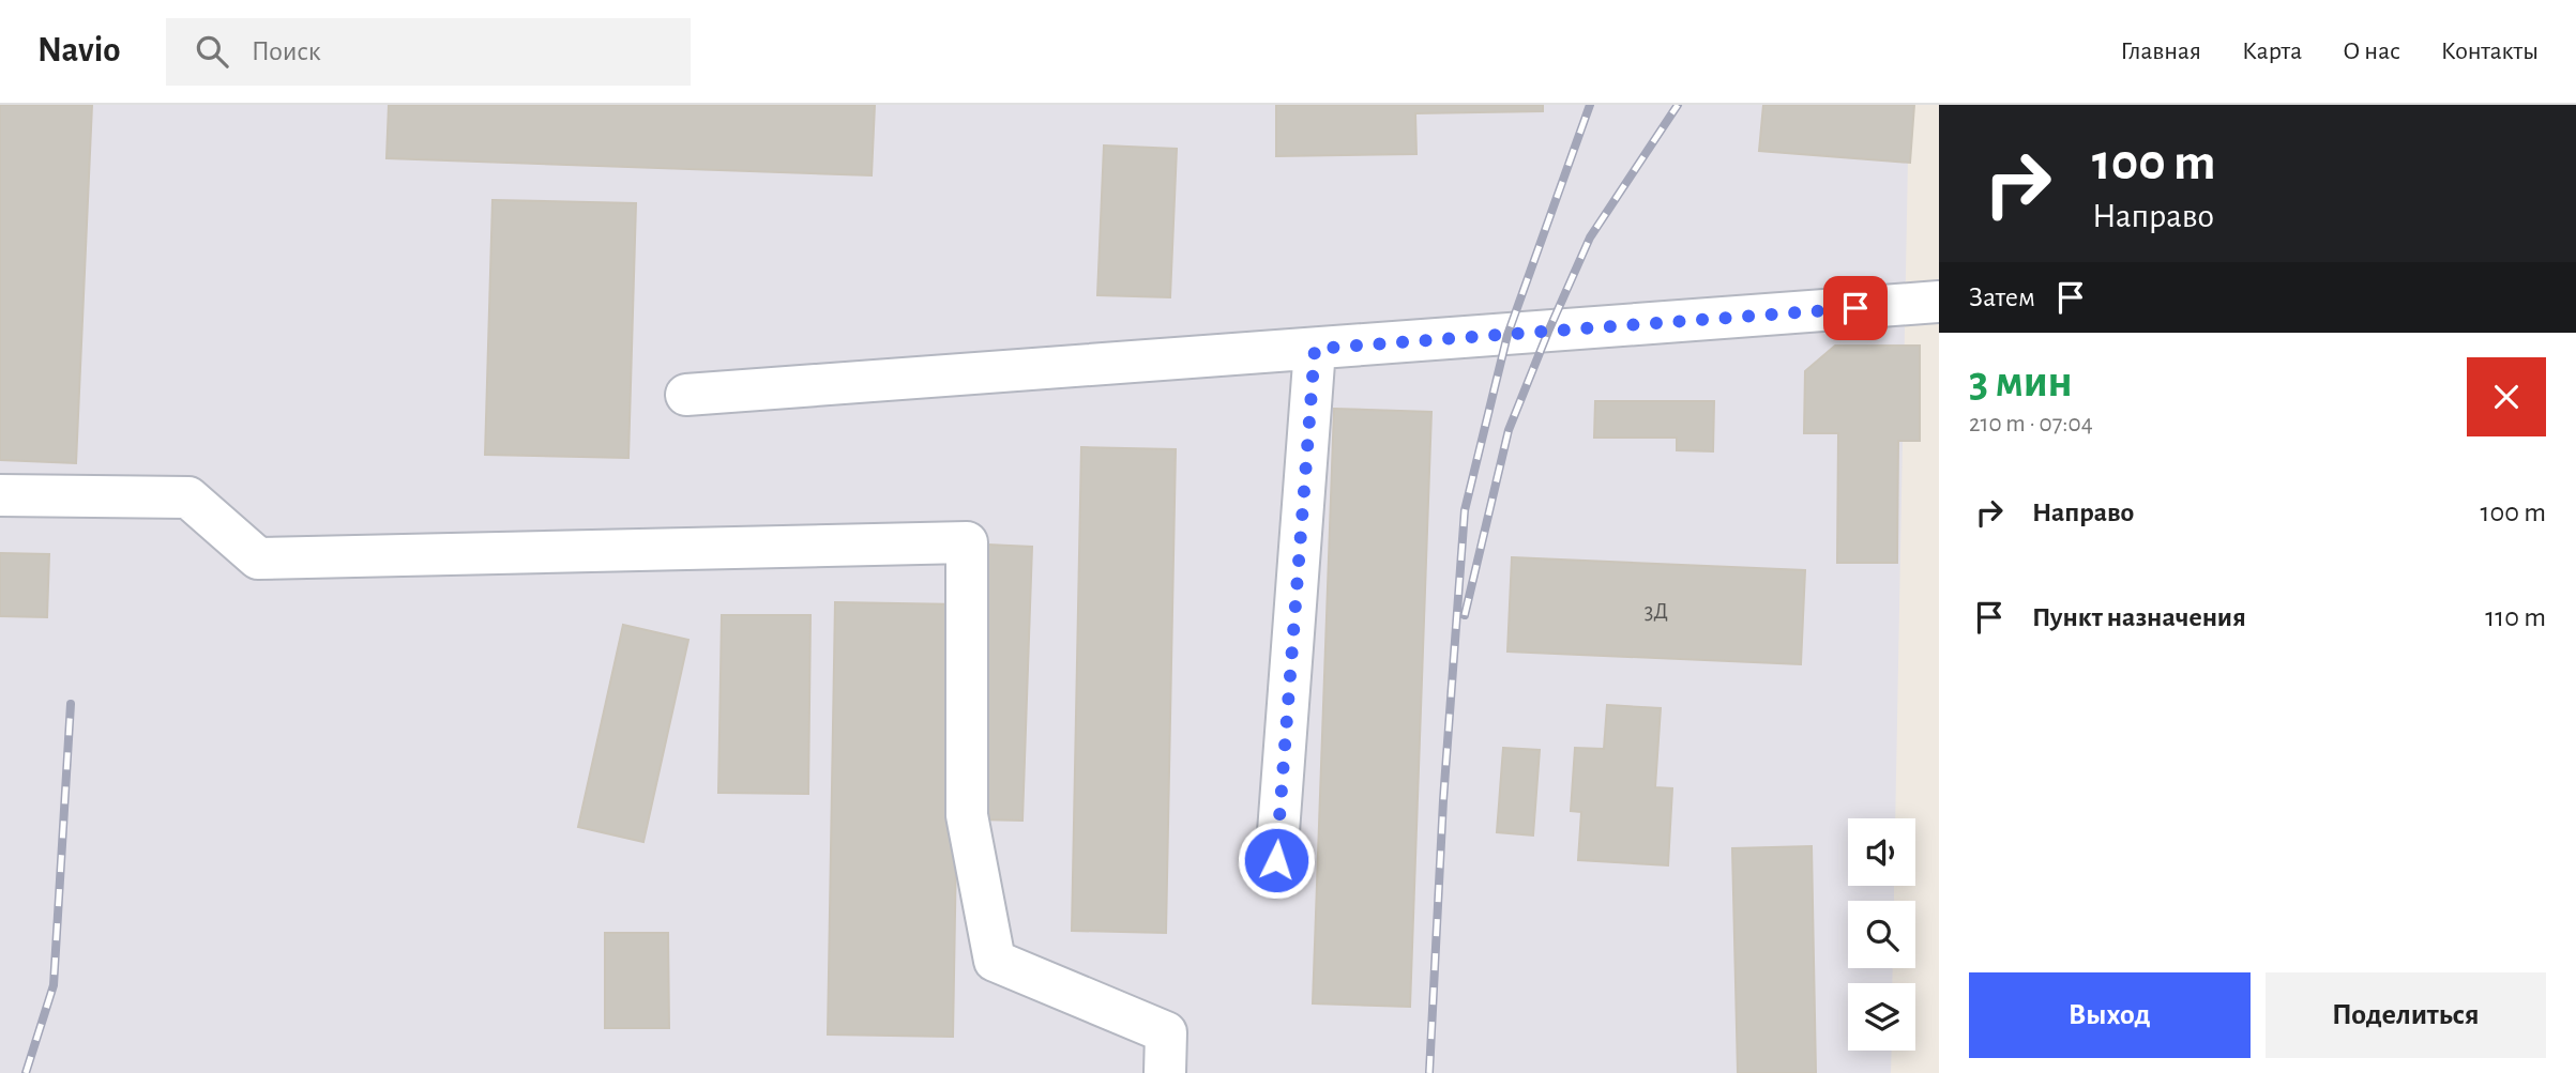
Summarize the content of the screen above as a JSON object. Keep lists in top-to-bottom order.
{
  "house_numbers": ["3Д"],
  "page": {
    "header": "Navio",
    "search": "Поиск",
    "nav": [
      "Главная",
      "Карта",
      "О нас",
      "Контакты"
    ],
    "turn": ["100 m", "Направо"],
    "then": "Затем",
    "heading": ["3 мин", "210 m · 07:04"],
    "list": [
      {
        "name": "Направо",
        "value": "100 m"
      },
      {
        "name": "Пункт назначения",
        "value": "110 m"
      }
    ],
    "buttons": ["Выход", "Поделиться"]
  }
}
